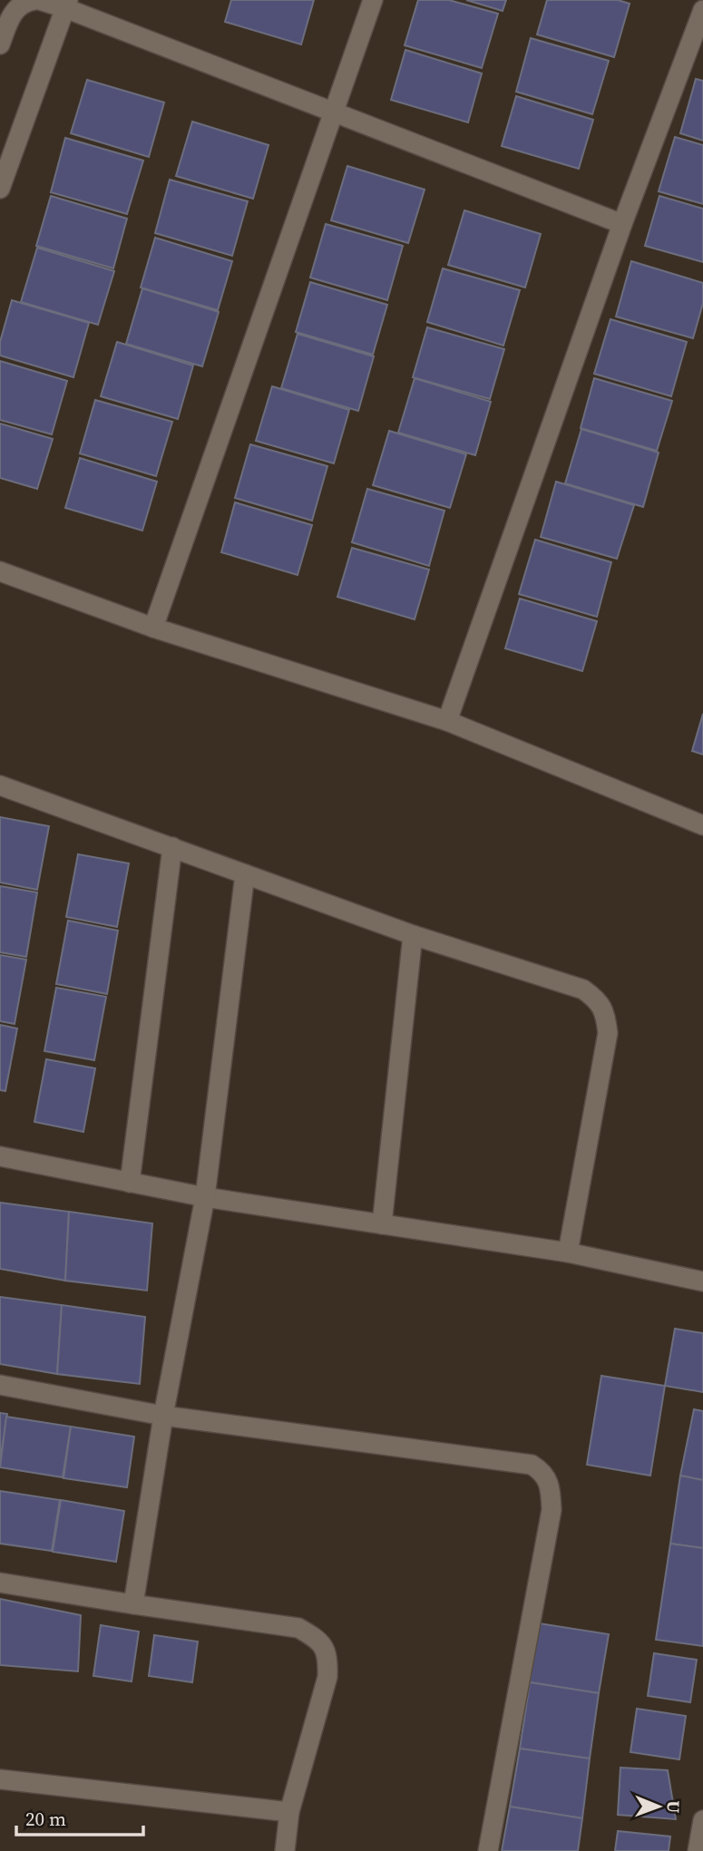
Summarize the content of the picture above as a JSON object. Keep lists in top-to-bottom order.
{
  "scale_bar": "20 m",
  "north": "right"
}
